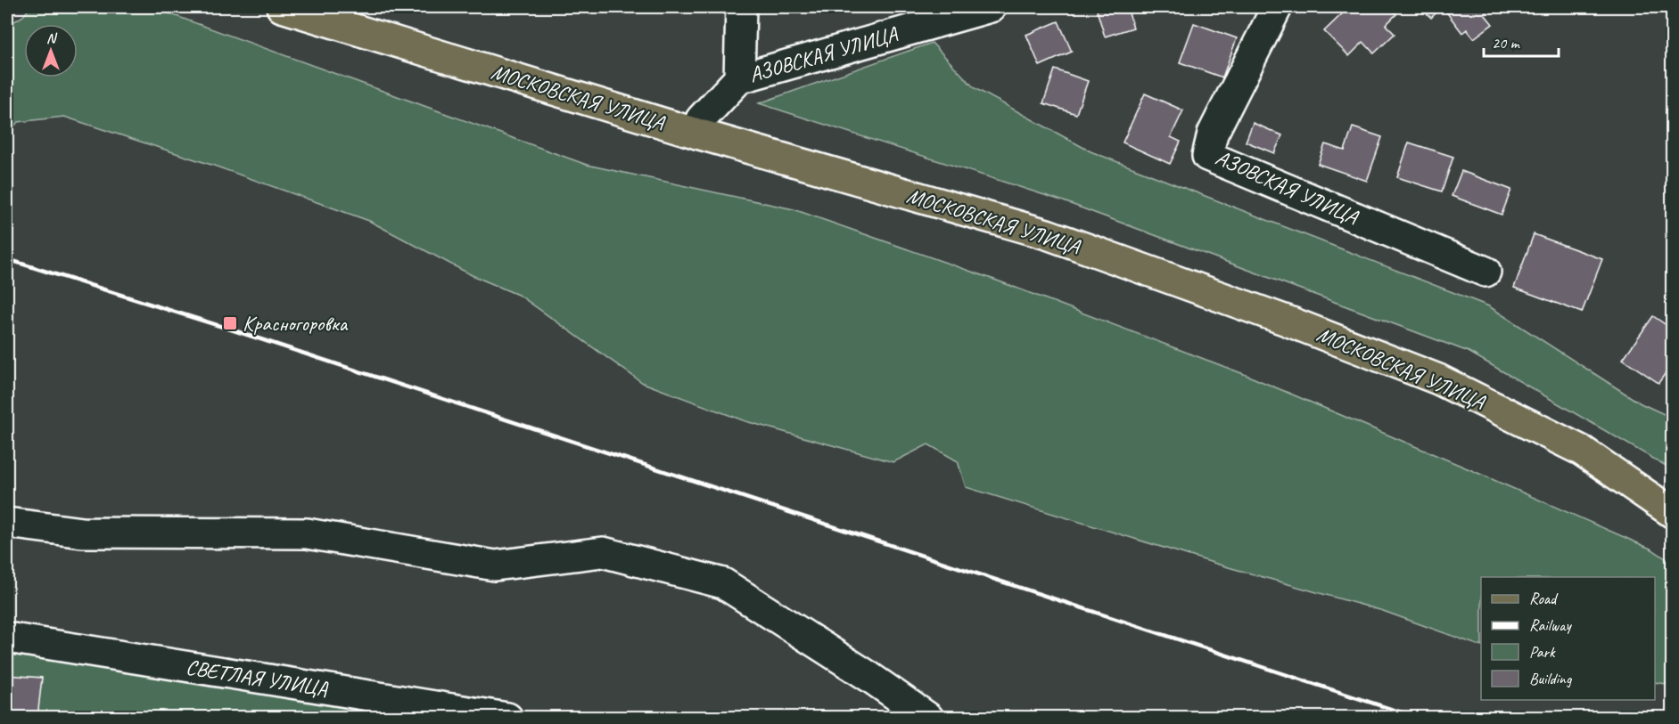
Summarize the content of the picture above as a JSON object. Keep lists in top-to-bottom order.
{
  "streets": {
    "main road": ["МОСКОВСКАЯ УЛИЦА"],
    "street": ["АЗОВСКАЯ УЛИЦА", "СВЕТЛАЯ УЛИЦА"]
  },
  "crossings": [
    ["АЗОВСКАЯ УЛИЦА", "МОСКОВСКАЯ УЛИЦА"]
  ],
  "places": {
    "transit": ["Красногоровка"]
  },
  "legend": [
    "Road",
    "Railway",
    "Park",
    "Building"
  ],
  "scale_bar": "20 m",
  "north": "top"
}
